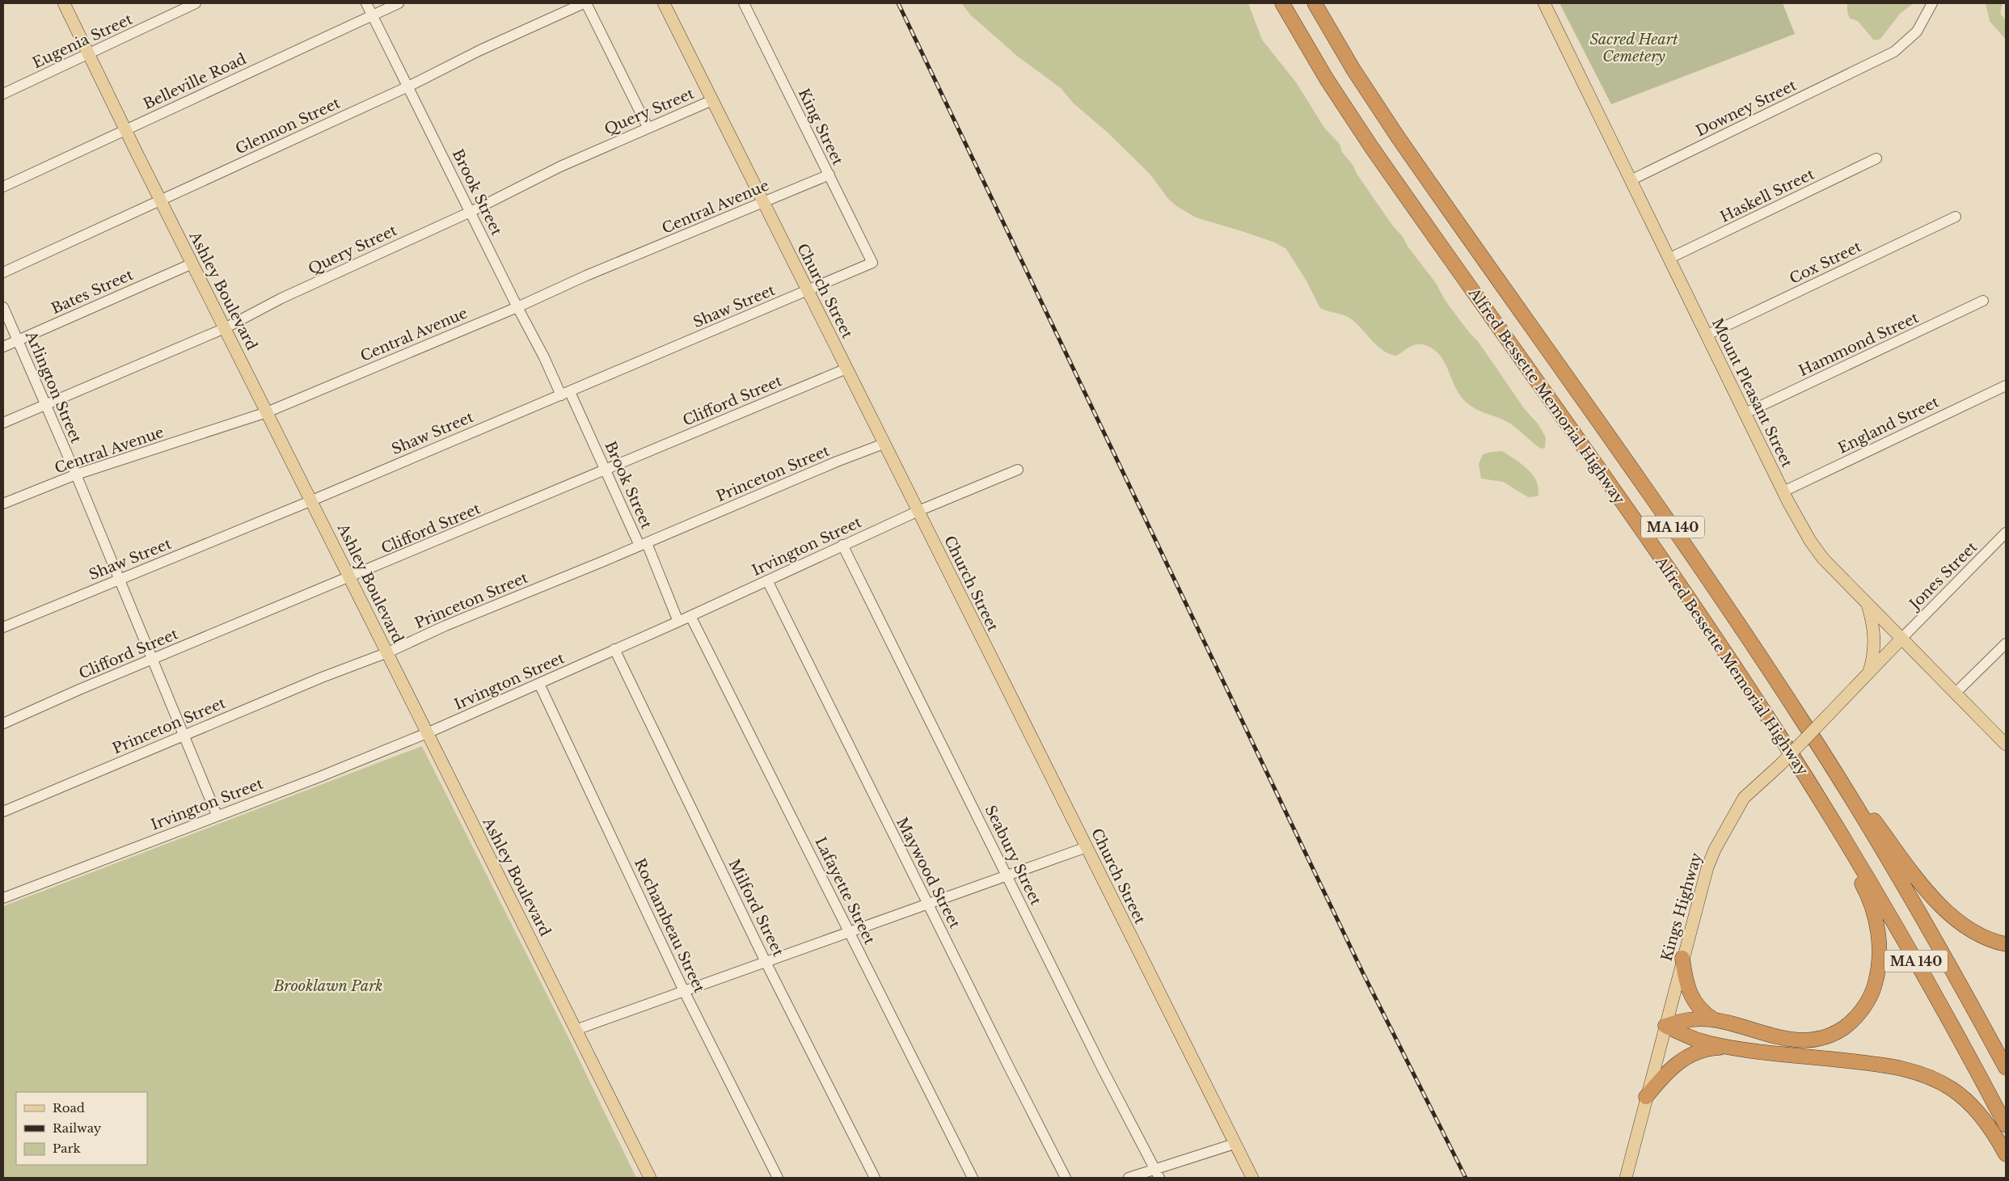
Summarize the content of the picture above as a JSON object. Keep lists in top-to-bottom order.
{
  "streets": {
    "highway": ["Alfred Bessette Memorial Highway", "MA 140"],
    "main road": [
      "Ashley Boulevard",
      "Church Street",
      "Mount Pleasant Street",
      "Kings Highway"
    ],
    "street": [
      "Eugenia Street",
      "Belleville Road",
      "Downey Street",
      "Query Street",
      "Glennon Street",
      "King Street",
      "Brook Street",
      "Haskell Street",
      "Central Avenue",
      "Cox Street",
      "Bates Street",
      "Shaw Street",
      "Hammond Street",
      "Arlington Street",
      "Clifford Street",
      "England Street",
      "Princeton Street",
      "Irvington Street",
      "Jones Street",
      "Seabury Street",
      "Maywood Street",
      "Lafayette Street",
      "Milford Street",
      "Rochambeau Street"
    ]
  },
  "crossings": [
    ["Eugenia Street", "Ashley Boulevard"],
    ["Belleville Road", "Brook Street"],
    ["Belleville Road", "Ashley Boulevard"],
    ["Downey Street", "Mount Pleasant Street"],
    ["Query Street", "Brook Street"],
    ["Query Street", "Ashley Boulevard"],
    ["Query Street", "Church Street"],
    ["Query Street", "Arlington Street"],
    ["Glennon Street", "Brook Street"],
    ["Glennon Street", "Ashley Boulevard"],
    ["King Street", "Central Avenue"],
    ["King Street", "Shaw Street"],
    ["Brook Street", "Central Avenue"],
    ["Brook Street", "Shaw Street"],
    ["Brook Street", "Clifford Street"],
    ["Brook Street", "Princeton Street"],
    ["Brook Street", "Irvington Street"],
    ["Haskell Street", "Mount Pleasant Street"],
    ["Central Avenue", "Ashley Boulevard"],
    ["Central Avenue", "Church Street"],
    ["Central Avenue", "Arlington Street"],
    ["Cox Street", "Mount Pleasant Street"],
    ["Ashley Boulevard", "Bates Street"],
    ["Ashley Boulevard", "Shaw Street"],
    ["Ashley Boulevard", "Clifford Street"],
    ["Ashley Boulevard", "Princeton Street"],
    ["Ashley Boulevard", "Irvington Street"],
    ["Church Street", "Shaw Street"],
    ["Church Street", "Clifford Street"],
    ["Church Street", "Princeton Street"],
    ["Church Street", "Irvington Street"],
    ["Bates Street", "Arlington Street"],
    ["Shaw Street", "Arlington Street"],
    ["Hammond Street", "Mount Pleasant Street"],
    ["Arlington Street", "Clifford Street"],
    ["Arlington Street", "Princeton Street"],
    ["Arlington Street", "Irvington Street"],
    ["Mount Pleasant Street", "England Street"],
    ["Mount Pleasant Street", "Jones Street"],
    ["Mount Pleasant Street", "Kings Highway"],
    ["Irvington Street", "Seabury Street"],
    ["Irvington Street", "Maywood Street"],
    ["Irvington Street", "Lafayette Street"],
    ["Irvington Street", "Milford Street"],
    ["Irvington Street", "Rochambeau Street"],
    ["Jones Street", "Kings Highway"]
  ],
  "parks": ["Sacred Heart Cemetery", "Brooklawn Park"],
  "legend": ["Road", "Railway", "Park"]
}
